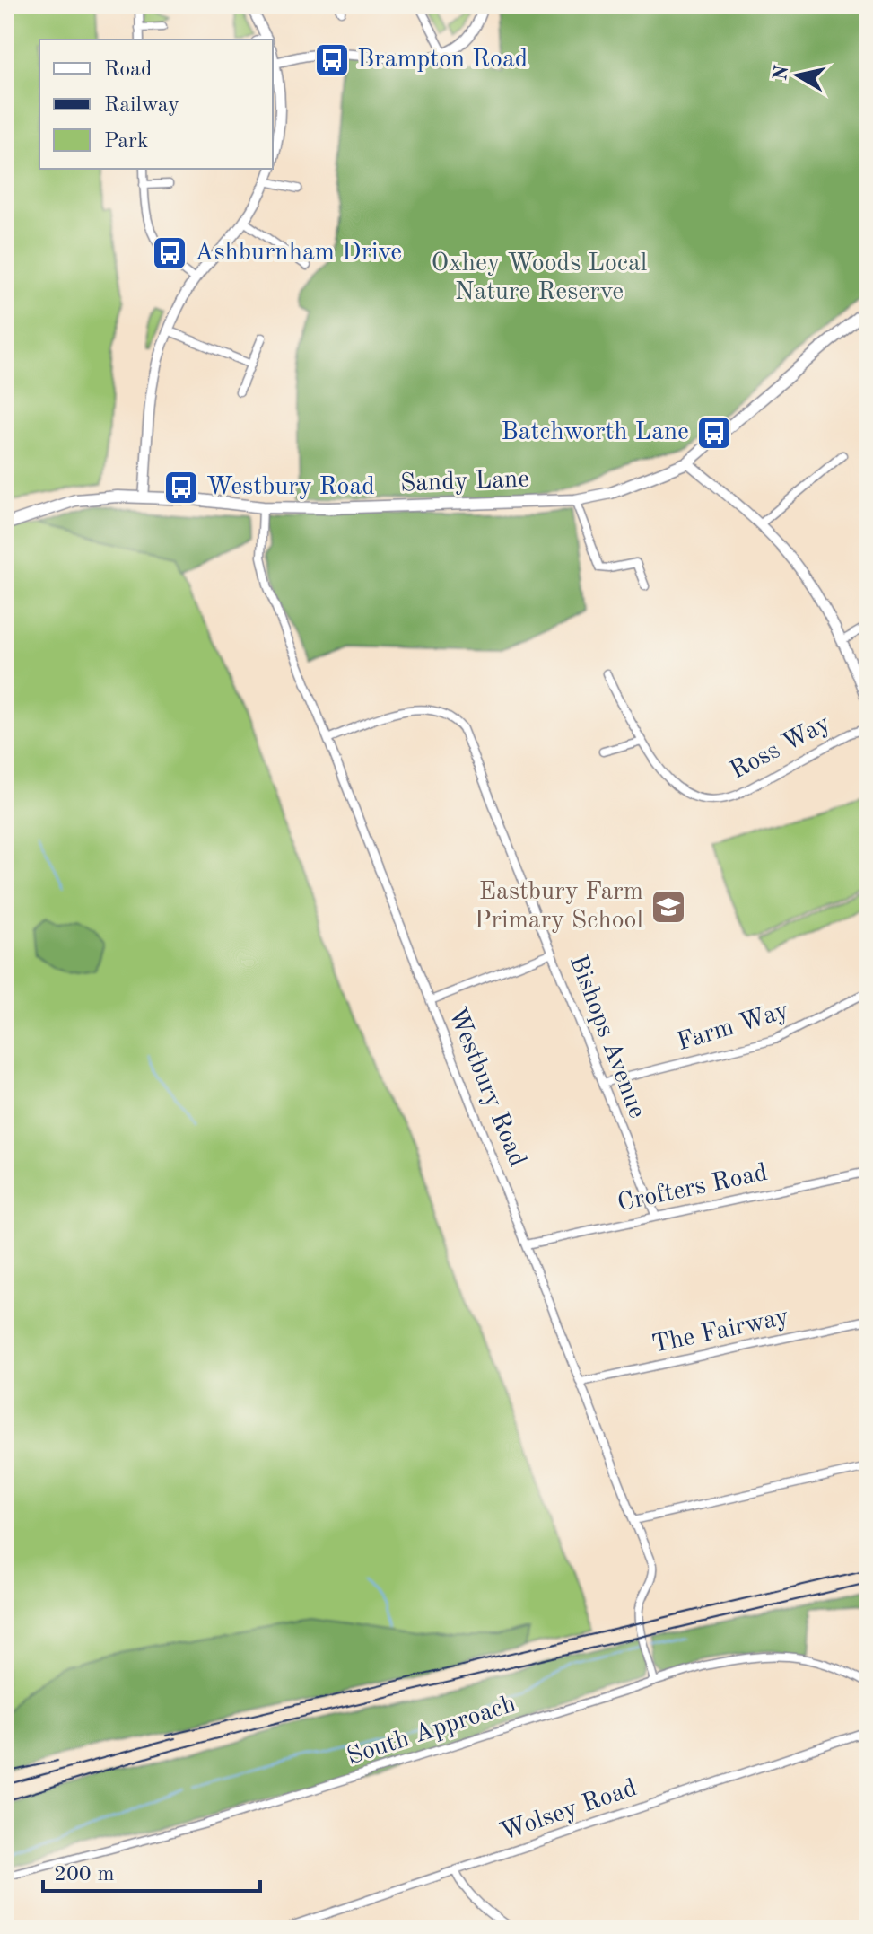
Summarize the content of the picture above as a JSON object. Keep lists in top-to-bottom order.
{
  "streets": {
    "main road": ["Sandy Lane"],
    "street": [
      "Ross Way",
      "Farm Way",
      "Bishops Avenue",
      "Westbury Road",
      "Crofters Road",
      "The Fairway",
      "South Approach",
      "Wolsey Road"
    ]
  },
  "crossings": [
    ["Sandy Lane", "Westbury Road"],
    ["Farm Way", "Bishops Avenue"],
    ["Bishops Avenue", "Westbury Road"],
    ["Bishops Avenue", "Crofters Road"],
    ["Westbury Road", "Crofters Road"],
    ["Westbury Road", "The Fairway"],
    ["Westbury Road", "South Approach"]
  ],
  "parks": ["Oxhey Woods Local Nature Reserve"],
  "places": {
    "bus stop": [
      "Brampton Road",
      "Ashburnham Drive",
      "Batchworth Lane",
      "Westbury Road"
    ],
    "school or university": ["Eastbury Farm Primary School"]
  },
  "legend": ["Road", "Railway", "Park"],
  "scale_bar": "200 m",
  "north": "left"
}
